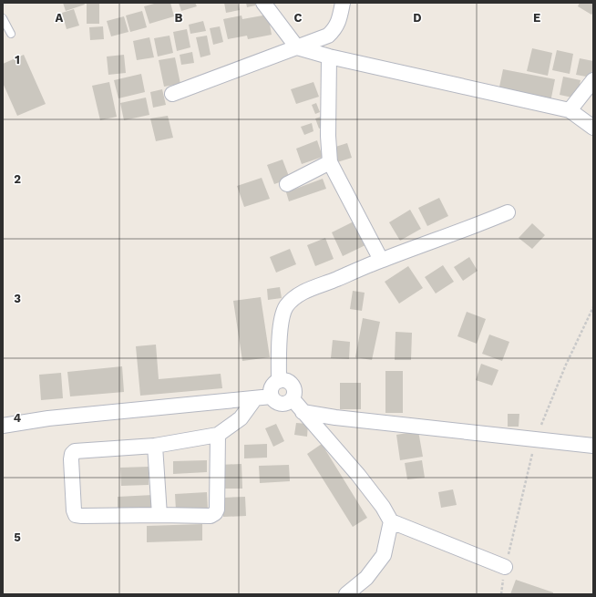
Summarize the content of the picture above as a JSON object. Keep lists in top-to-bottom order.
{
  "grid": {
    "columns": [
      "A",
      "B",
      "C",
      "D",
      "E"
    ],
    "rows": [
      "1",
      "2",
      "3",
      "4",
      "5"
    ]
  }
}
